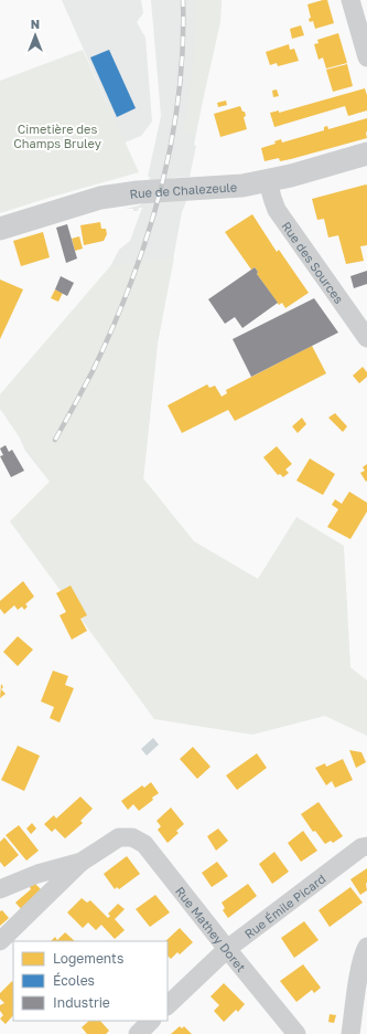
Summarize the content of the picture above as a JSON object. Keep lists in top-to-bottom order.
{
  "streets": {
    "street": [
      "Rue de Chalezeule",
      "Rue des Sources",
      "Rue Émile Picard",
      "Rue Mathey Doret"
    ]
  },
  "crossings": [
    ["Rue de Chalezeule", "Rue des Sources"],
    ["Rue Émile Picard", "Rue Mathey Doret"]
  ],
  "parks": ["Cimetière des Champs Bruley"],
  "legend": ["Logements", "Écoles", "Industrie"],
  "north": "top"
}
